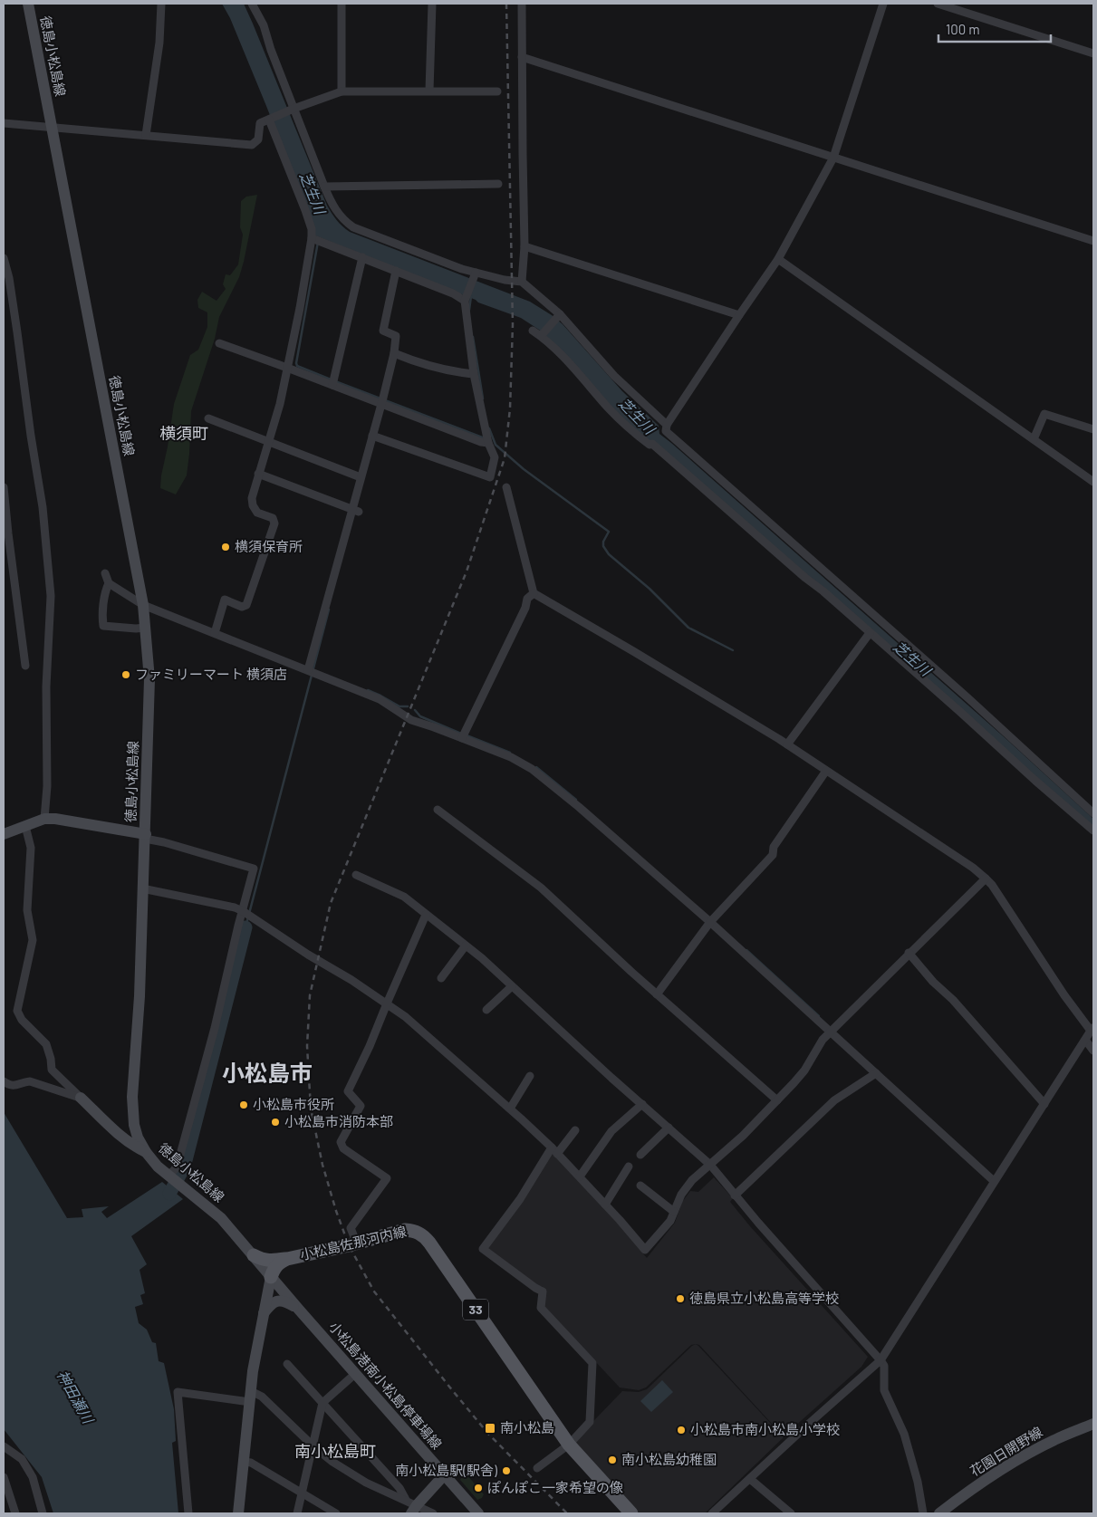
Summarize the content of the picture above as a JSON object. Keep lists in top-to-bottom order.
{
  "streets": {
    "main road": [
      "徳島小松島線",
      "小松島佐那河内線",
      "33",
      "小松島港南小松島停車場線",
      "花園日開野線"
    ]
  },
  "crossings": [
    ["徳島小松島線", "小松島佐那河内線"],
    ["徳島小松島線", "小松島港南小松島停車場線"],
    ["小松島佐那河内線", "小松島港南小松島停車場線"]
  ],
  "districts": ["横須町", "小松島市", "南小松島町"],
  "water": ["芝生川", "神田瀬川"],
  "places": {
    "other": [
      "横須保育所",
      "ファミリーマート 横須店",
      "小松島市役所",
      "小松島市消防本部",
      "徳島県立小松島高等学校",
      "小松島市南小松島小学校",
      "南小松島幼稚園",
      "南小松島駅(駅舎)",
      "ぽんぽこ一家希望の像"
    ],
    "transit": ["南小松島"]
  },
  "scale_bar": "100 m"
}
